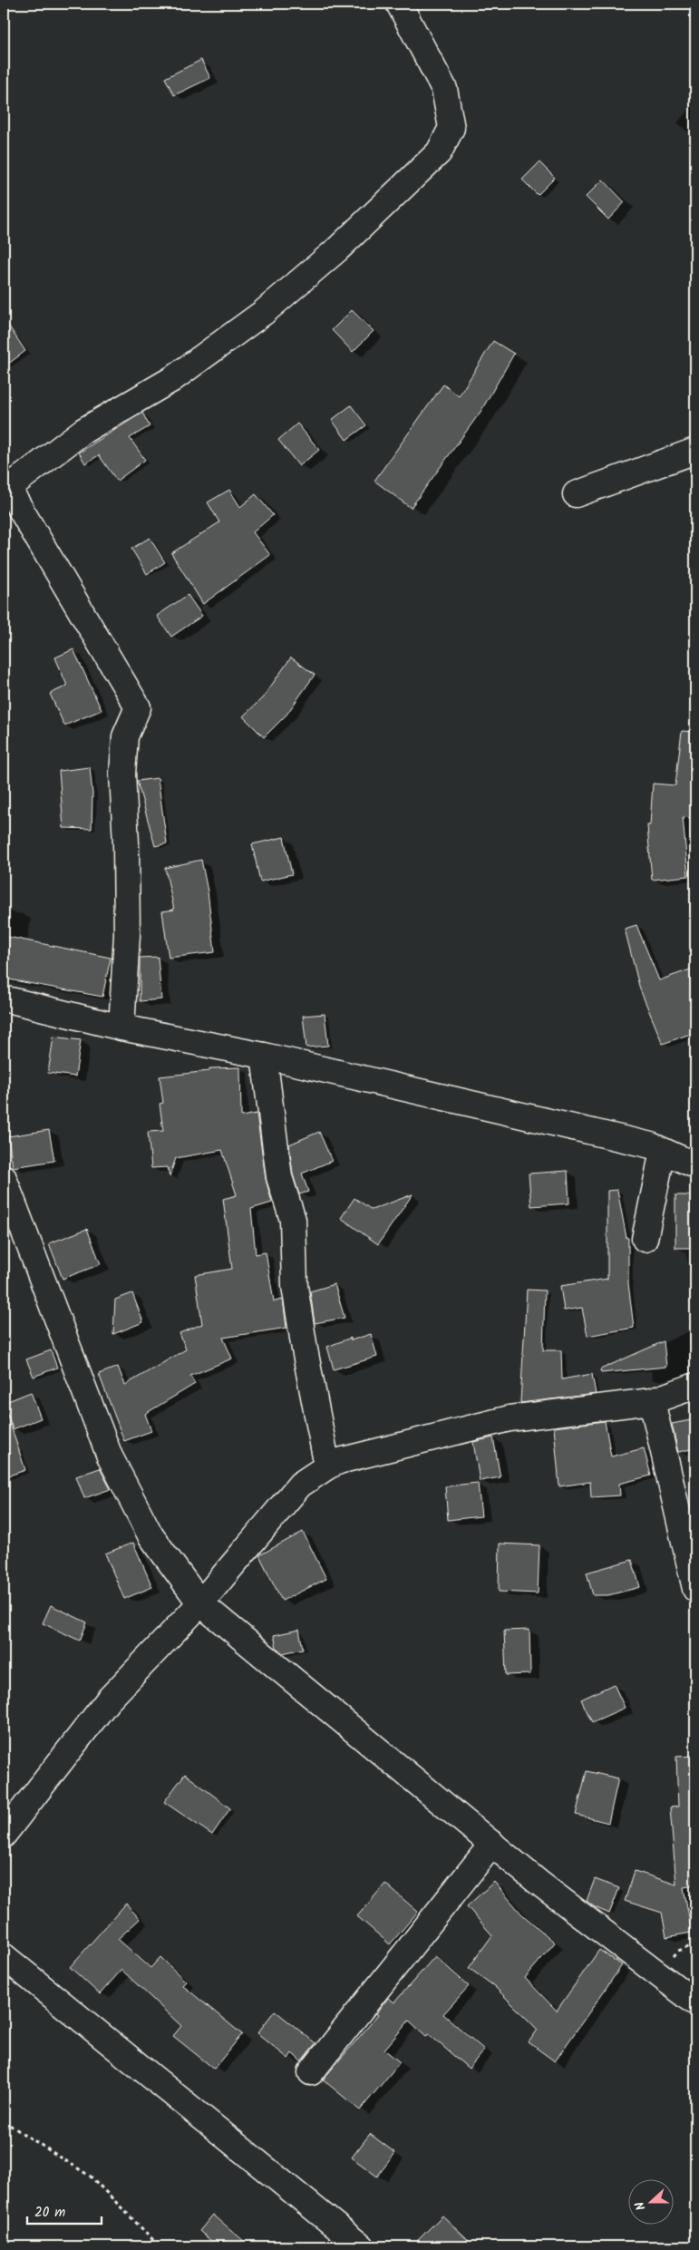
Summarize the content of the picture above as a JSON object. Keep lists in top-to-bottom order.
{
  "scale_bar": "20 m",
  "north": "left"
}
